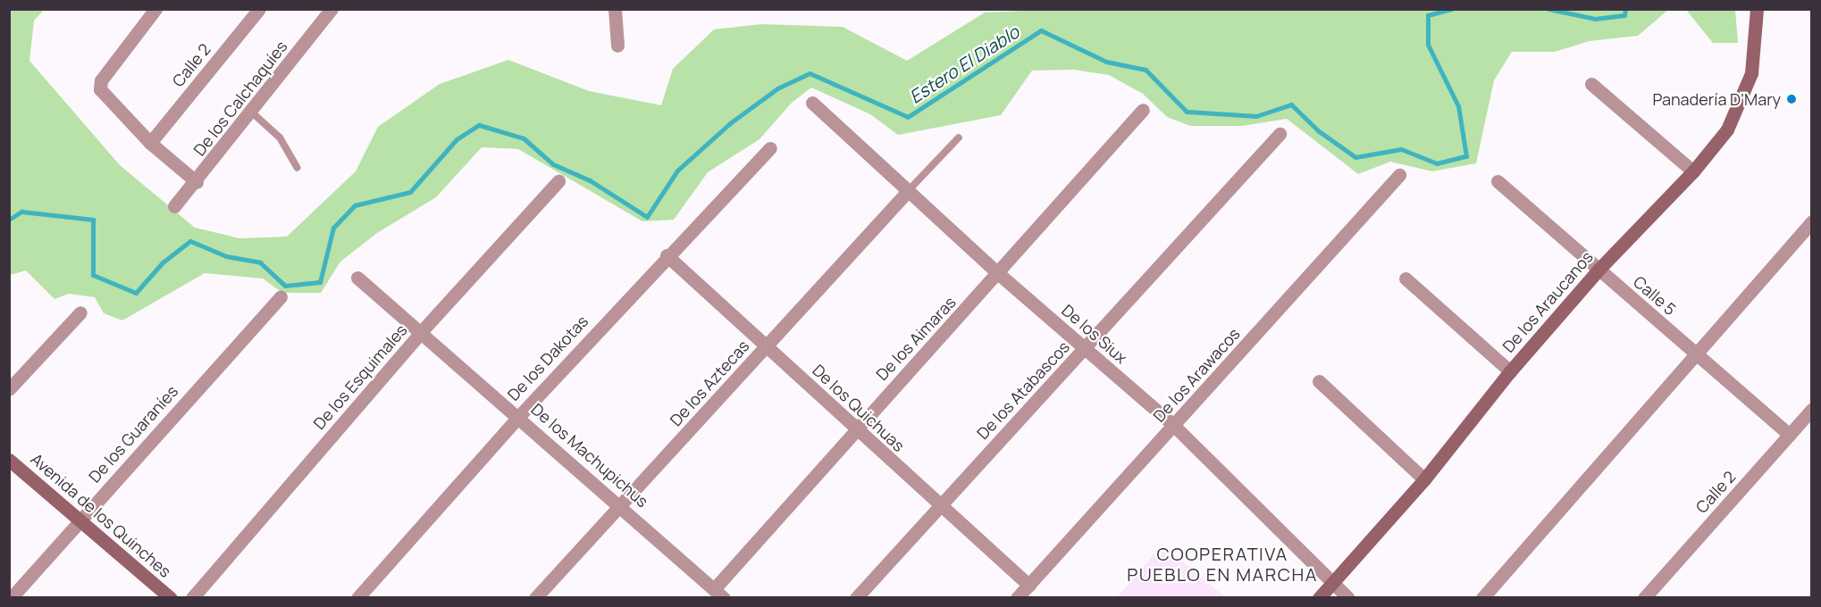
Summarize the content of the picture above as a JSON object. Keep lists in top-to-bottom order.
{
  "streets": {
    "street": [
      "Calle 2",
      "De los Calchaquíes",
      "Calle 5",
      "De los Araucanos",
      "De los Siux",
      "De los Aimaras",
      "De los Dakotas",
      "De los Arawacos",
      "De los Esquimales",
      "De los Aztecas",
      "De los Atabascos",
      "De los Quichuas",
      "De los Guaraníes",
      "De los Machupichus",
      "Avenida de los Quinches"
    ]
  },
  "crossings": [
    ["Calle 2", "Calle 5"],
    ["Calle 5", "De los Araucanos"],
    ["De los Araucanos", "De los Siux"],
    ["De los Siux", "De los Aimaras"],
    ["De los Siux", "De los Arawacos"],
    ["De los Siux", "De los Aztecas"],
    ["De los Siux", "De los Atabascos"],
    ["De los Aimaras", "De los Quichuas"],
    ["De los Aimaras", "De los Machupichus"],
    ["De los Dakotas", "De los Quichuas"],
    ["De los Dakotas", "De los Machupichus"],
    ["De los Arawacos", "De los Quichuas"],
    ["De los Esquimales", "De los Machupichus"],
    ["De los Aztecas", "De los Quichuas"],
    ["De los Aztecas", "De los Machupichus"],
    ["De los Atabascos", "De los Quichuas"],
    ["De los Guaraníes", "Avenida de los Quinches"]
  ],
  "districts": ["COOPERATIVA PUEBLO EN MARCHA"],
  "water": ["Estero El Diablo"],
  "places": ["Panadería D'Mary"]
}
